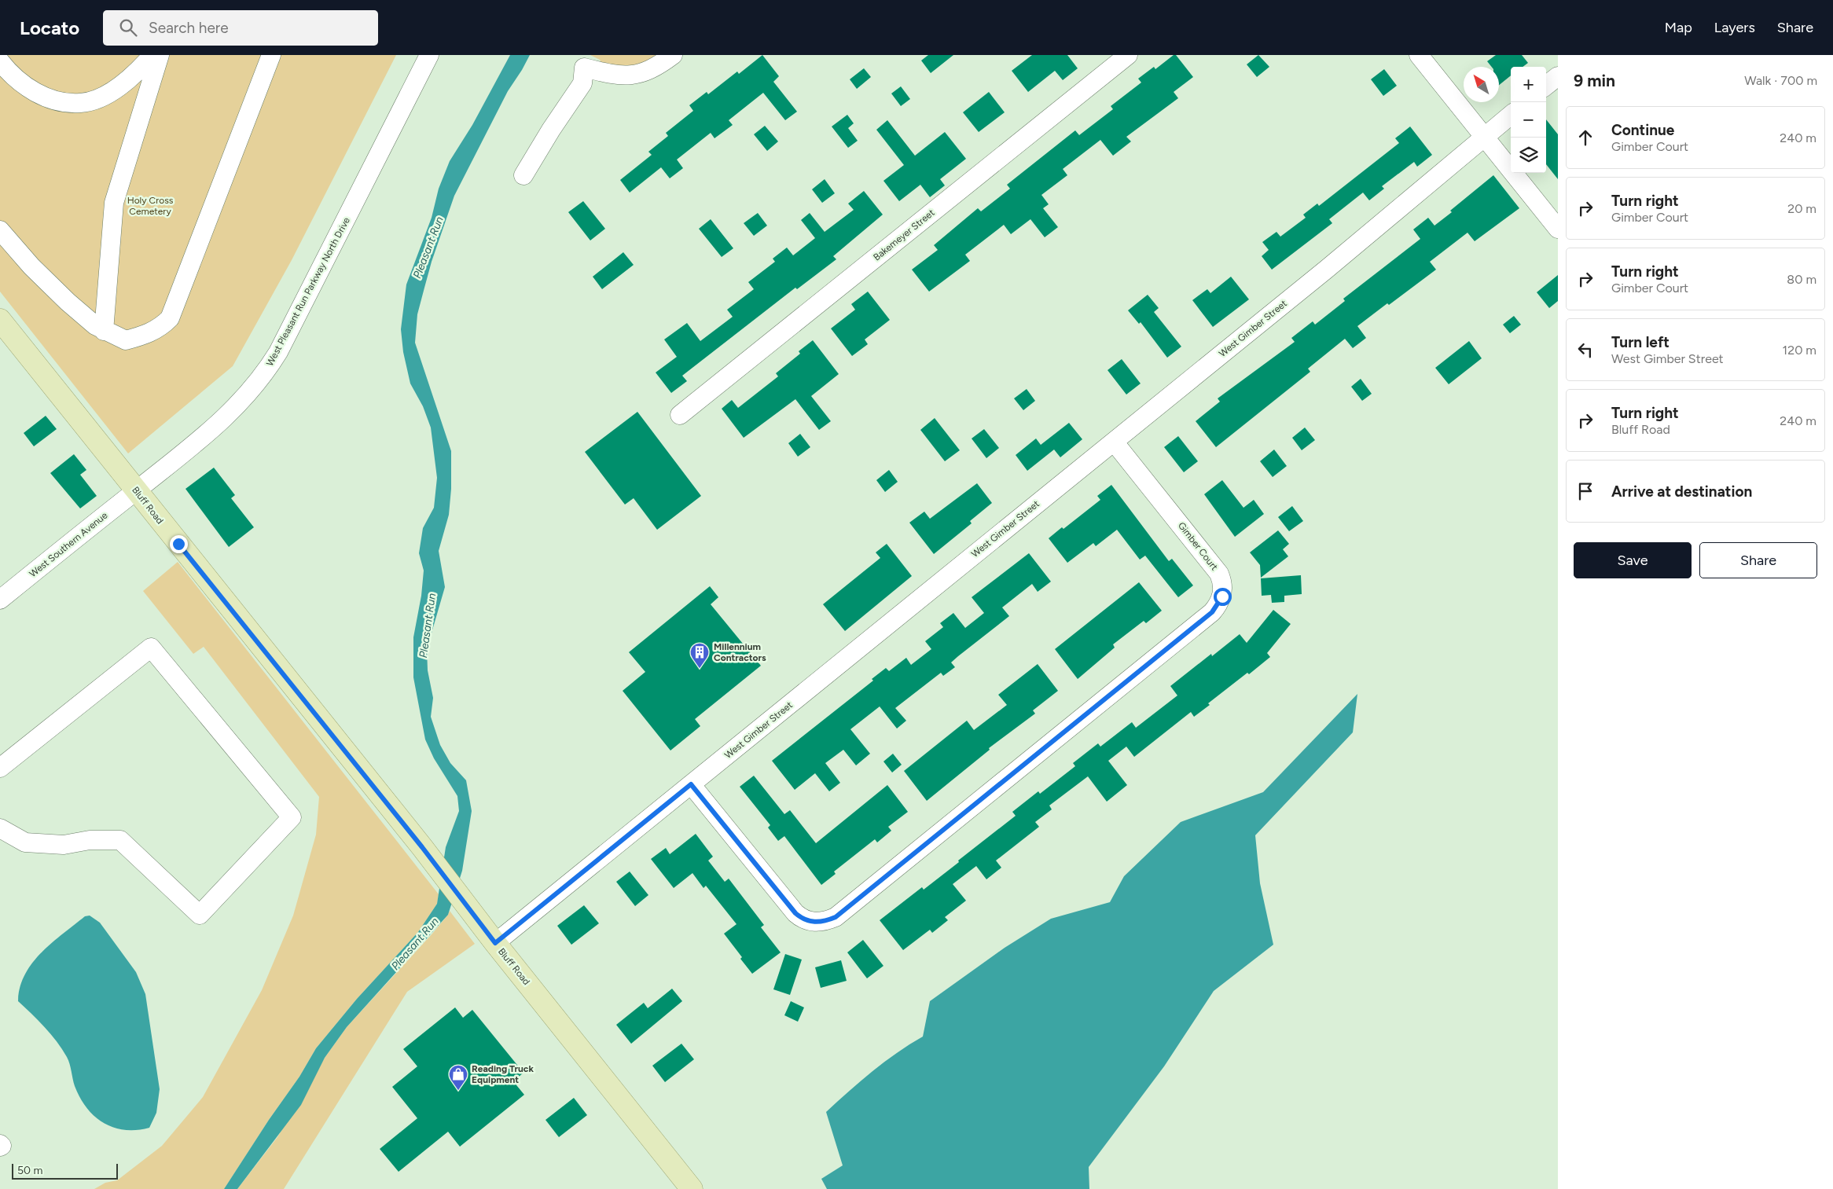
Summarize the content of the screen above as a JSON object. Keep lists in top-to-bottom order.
{
  "streets": {
    "main road": ["Bluff Road"],
    "street": [
      "Bakemeyer Street",
      "West Pleasant Run Parkway North Drive",
      "West Gimber Street",
      "West Southern Avenue",
      "Gimber Court"
    ]
  },
  "crossings": [
    ["West Pleasant Run Parkway North Drive", "Bluff Road"],
    ["West Pleasant Run Parkway North Drive", "West Southern Avenue"],
    ["West Gimber Street", "Bluff Road"],
    ["West Gimber Street", "Gimber Court"],
    ["Bluff Road", "West Southern Avenue"]
  ],
  "water": ["Pleasant Run"],
  "parks": ["Holy Cross Cemetery"],
  "places": {
    "building": ["Millennium Contractors"],
    "shop": ["Reading Truck Equipment"]
  },
  "scale_bar": "50 m",
  "north": "top left",
  "page": {
    "header": "Locato",
    "search": "Search here",
    "nav": ["Map", "Layers", "Share"],
    "heading": ["9 min", "Walk · 700 m"],
    "map_buttons": ["+", "−"],
    "list": [
      ["Continue", "Gimber Court", "240 m"],
      ["Turn right", "Gimber Court", "20 m"],
      ["Turn right", "Gimber Court", "80 m"],
      ["Turn left", "West Gimber Street", "120 m"],
      ["Turn right", "Bluff Road", "240 m"],
      "Arrive at destination"
    ],
    "buttons": ["Save", "Share"],
    "scale": "50 m"
  }
}
